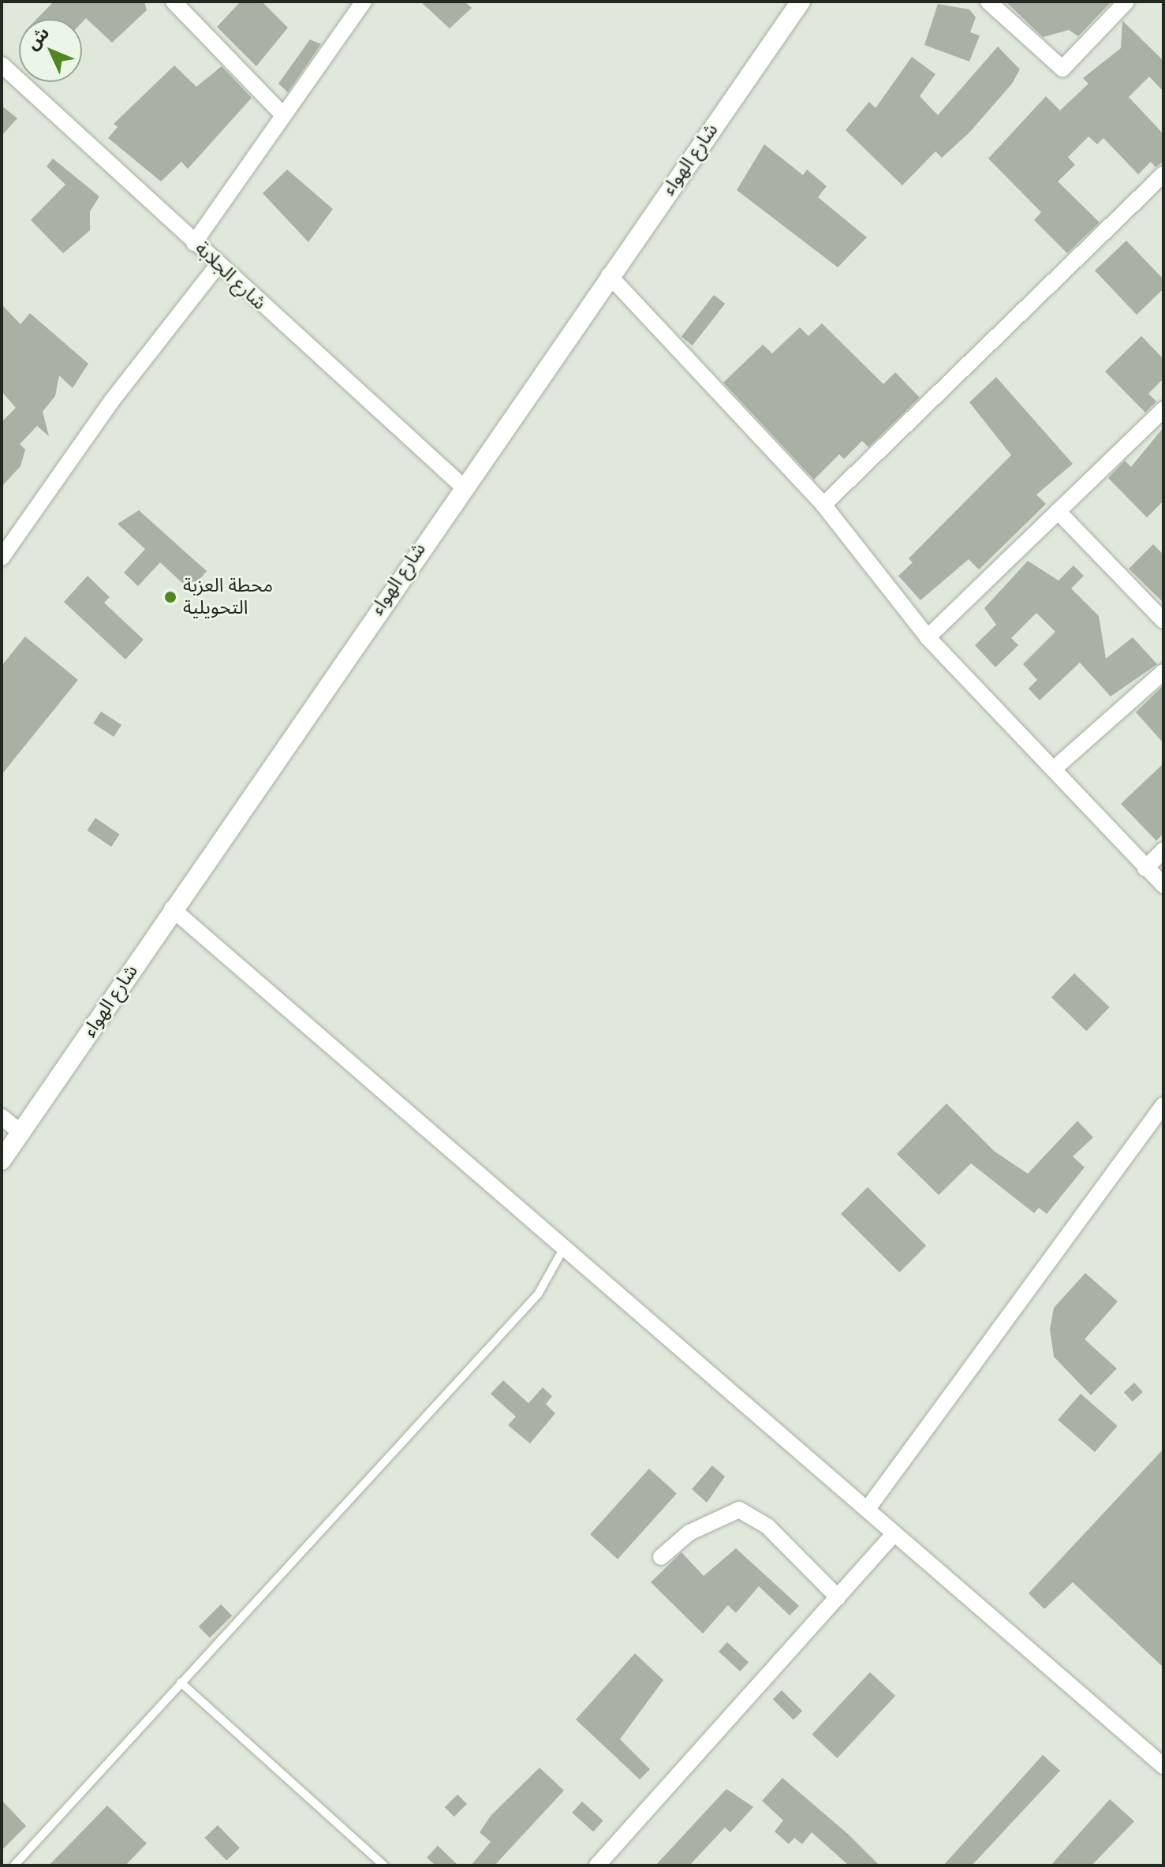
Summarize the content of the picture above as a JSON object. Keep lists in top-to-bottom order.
{
  "streets": {
    "street": ["شارع الهواء", "شارع الجلابة"]
  },
  "crossings": [
    ["شارع الهواء", "شارع الجلابة"]
  ],
  "places": ["محطة العزبة التحويلية"],
  "north": "top left"
}
